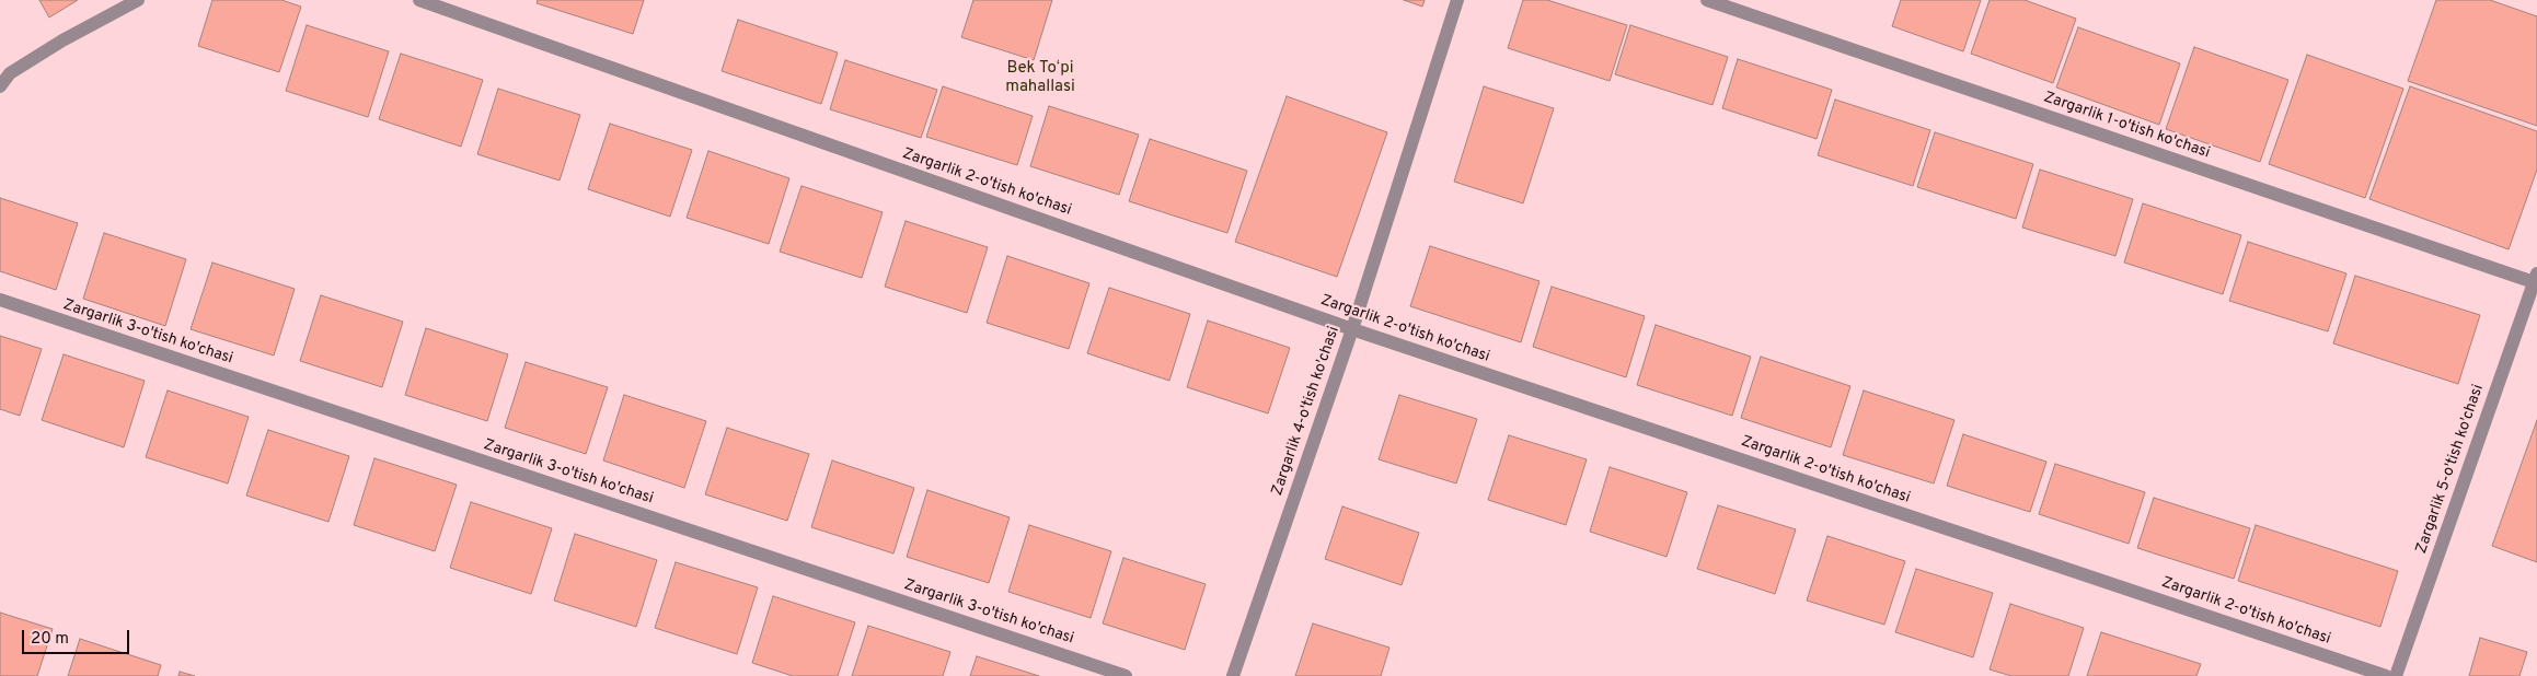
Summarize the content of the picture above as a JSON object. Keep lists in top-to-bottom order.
{
  "streets": {
    "street": [
      "Zargarlik 1-o'tish ko'chasi",
      "Zargarlik 2-o'tish ko'chasi",
      "Zargarlik 3-o'tish ko'chasi",
      "Zargarlik 4-o'tish ko'chasi",
      "Zargarlik 5-o'tish ko'chasi"
    ]
  },
  "crossings": [
    ["Zargarlik 1-o'tish ko'chasi", "Zargarlik 5-o'tish ko'chasi"],
    ["Zargarlik 2-o'tish ko'chasi", "Zargarlik 4-o'tish ko'chasi"]
  ],
  "districts": ["Bek Toʻpi mahallasi"],
  "scale_bar": "20 m"
}
